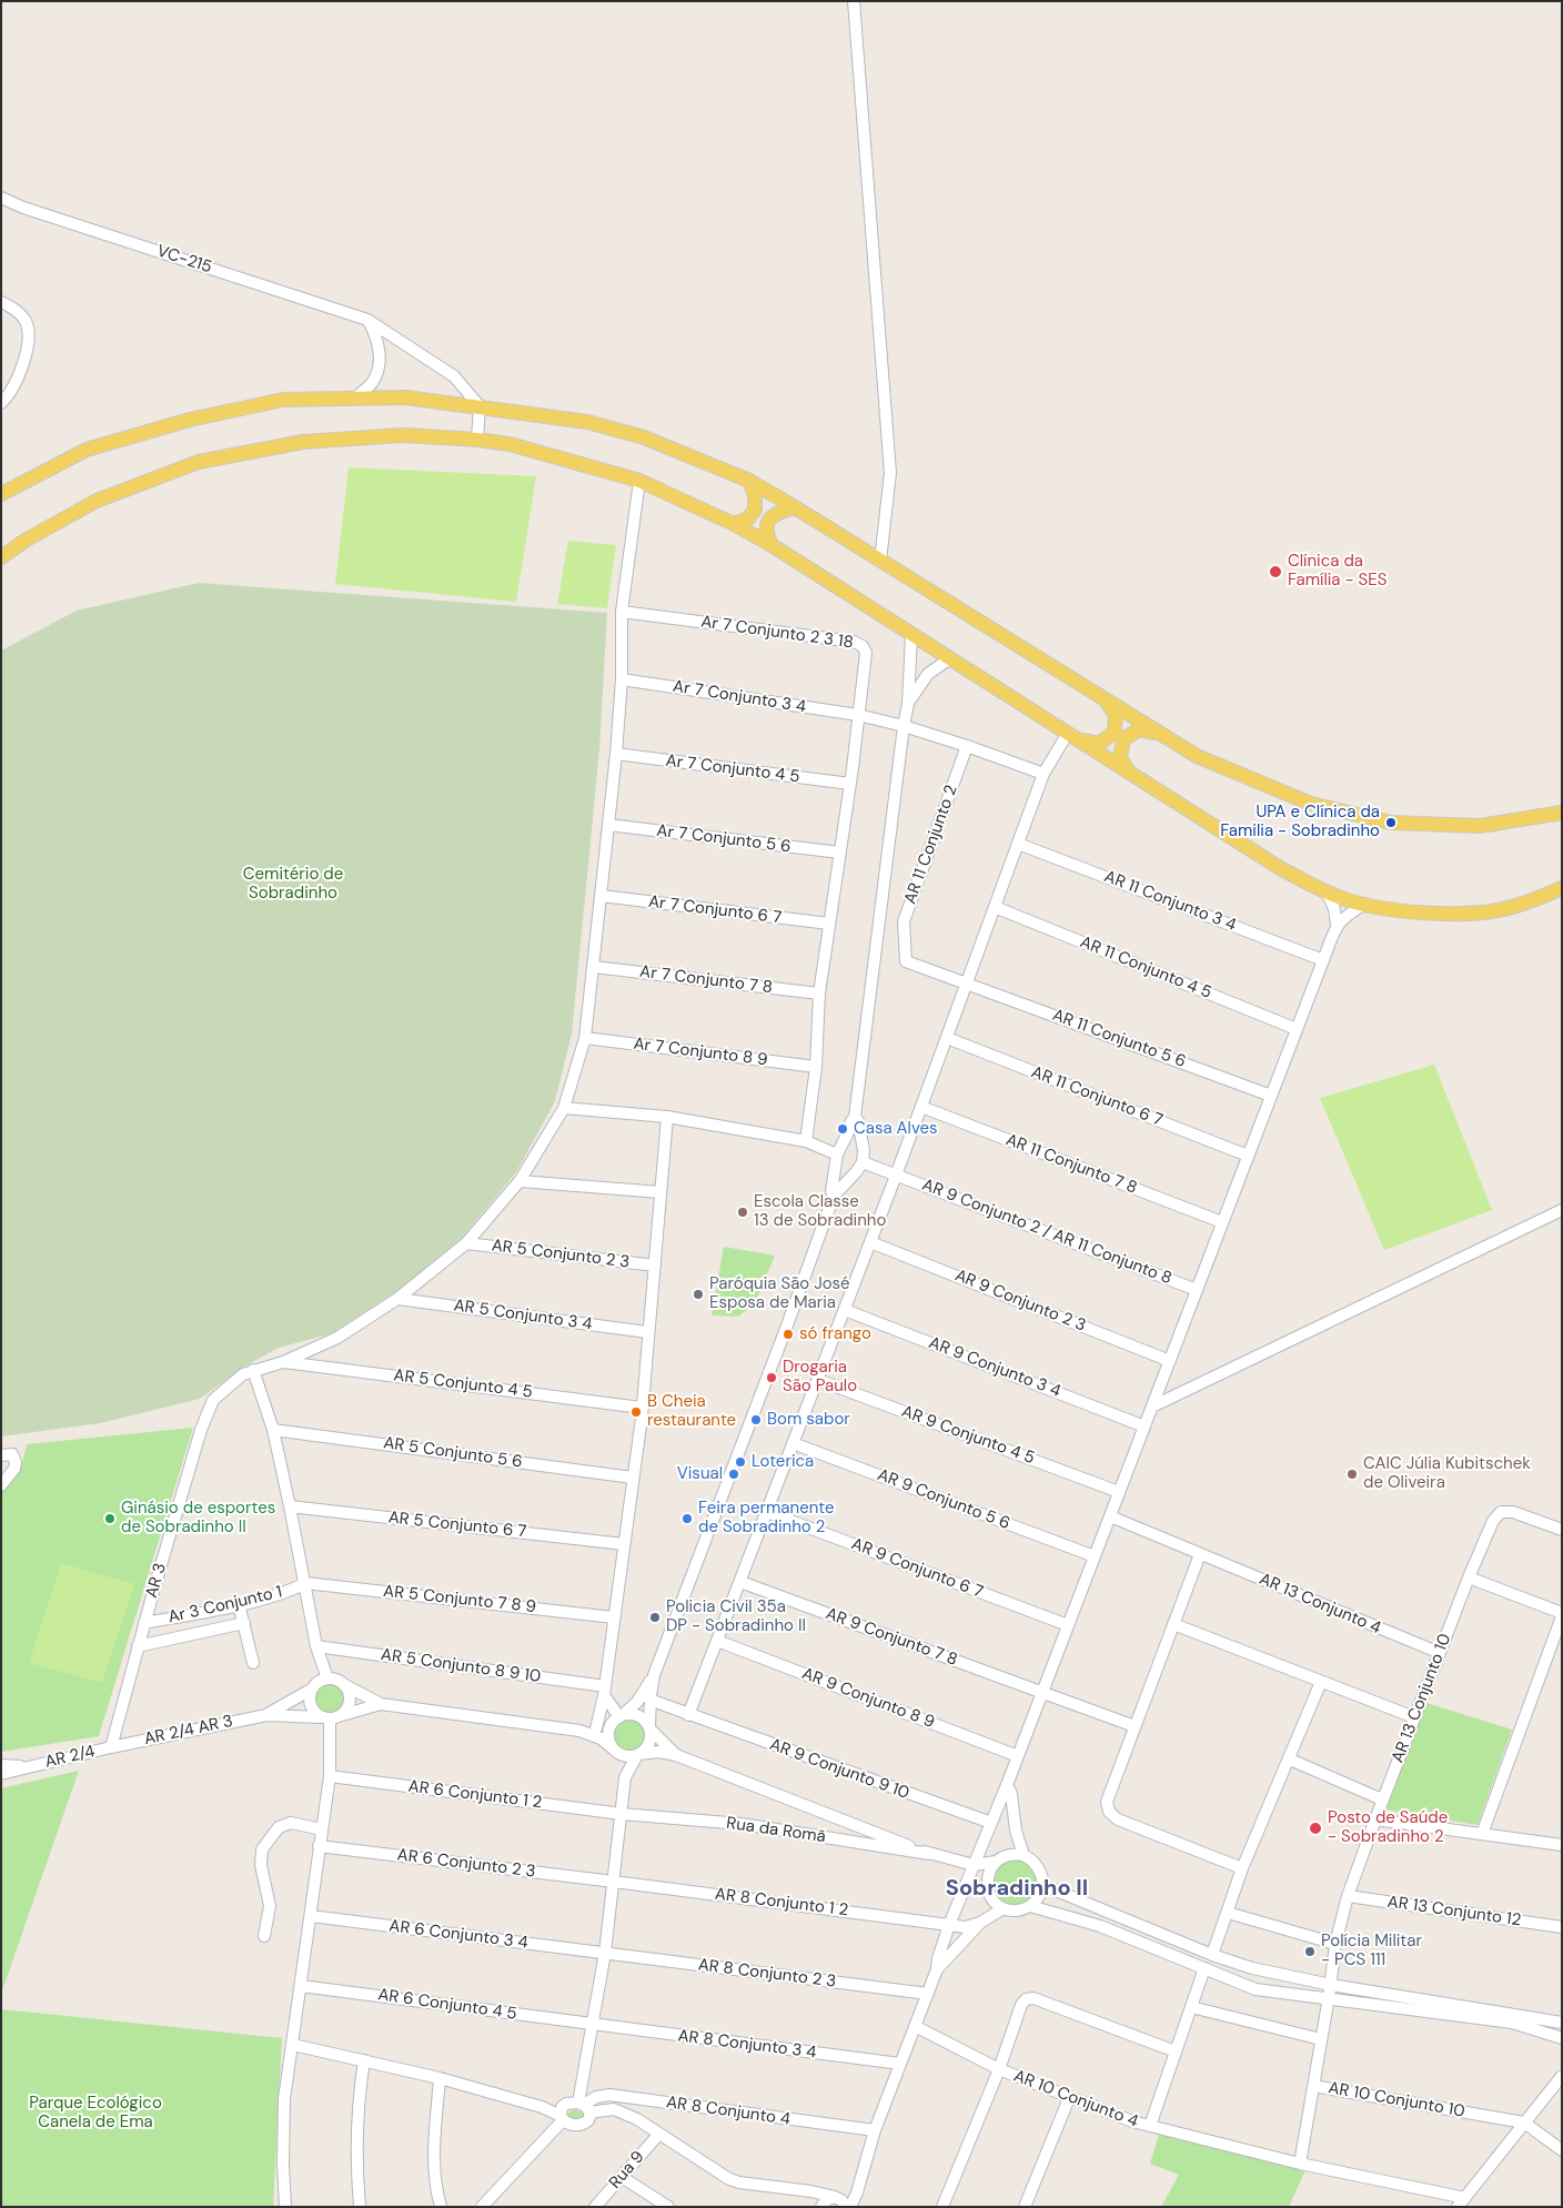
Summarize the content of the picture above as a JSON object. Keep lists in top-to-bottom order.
{
  "streets": {
    "street": [
      "VC-215",
      "Ar 7 Conjunto 2 3 18",
      "Ar 7 Conjunto 3 4",
      "Ar 7 Conjunto 4 5",
      "Ar 7 Conjunto 5 6",
      "AR 11 Conjunto 2",
      "AR 11 Conjunto 3 4",
      "Ar 7 Conjunto 6 7",
      "AR 11 Conjunto 4 5",
      "Ar 7 Conjunto 7 8",
      "AR 11 Conjunto 5 6",
      "Ar 7 Conjunto 8 9",
      "AR 11 Conjunto 6 7",
      "AR 11 Conjunto 7 8",
      "AR 9 Conjunto 2 / AR 11 Conjunto 8",
      "AR 5 Conjunto 2 3",
      "AR 9 Conjunto 2 3",
      "AR 5 Conjunto 3 4",
      "AR 9 Conjunto 3 4",
      "AR 5 Conjunto 4 5",
      "AR 9 Conjunto 4 5",
      "AR 5 Conjunto 5 6",
      "AR 9 Conjunto 5 6",
      "AR 5 Conjunto 6 7",
      "AR 9 Conjunto 6 7",
      "AR 3",
      "AR 5 Conjunto 7 8 9",
      "AR 13 Conjunto 4",
      "Ar 3 Conjunto 1",
      "AR 9 Conjunto 7 8",
      "AR 5 Conjunto 8 9 10",
      "AR 9 Conjunto 8 9",
      "AR 13 Conjunto 10",
      "AR 2/4 AR 3",
      "AR 2/4",
      "AR 9 Conjunto 9 10",
      "AR 6 Conjunto 1 2",
      "Rua da Romã",
      "AR 6 Conjunto 2 3",
      "AR 8 Conjunto 1 2",
      "AR 13 Conjunto 12",
      "AR 6 Conjunto 3 4",
      "AR 8 Conjunto 2 3",
      "AR 6 Conjunto 4 5",
      "AR 8 Conjunto 3 4",
      "AR 10 Conjunto 4",
      "AR 10 Conjunto 10",
      "AR 8 Conjunto 4",
      "Rua 9"
    ]
  },
  "crossings": [
    ["Ar 7 Conjunto 2 3 18", "Ar 7 Conjunto 3 4"],
    ["Ar 7 Conjunto 3 4", "AR 11 Conjunto 2"],
    ["AR 11 Conjunto 2", "AR 11 Conjunto 5 6"],
    ["AR 5 Conjunto 4 5", "AR 3"],
    ["AR 3", "Ar 3 Conjunto 1"],
    ["AR 3", "AR 2/4 AR 3"],
    ["AR 3", "AR 2/4"],
    ["AR 5 Conjunto 7 8 9", "Ar 3 Conjunto 1"],
    ["AR 13 Conjunto 4", "AR 13 Conjunto 10"],
    ["AR 13 Conjunto 10", "AR 13 Conjunto 12"],
    ["AR 13 Conjunto 10", "AR 10 Conjunto 10"],
    ["AR 2/4 AR 3", "AR 2/4"],
    ["AR 6 Conjunto 1 2", "Rua da Romã"],
    ["AR 6 Conjunto 2 3", "AR 8 Conjunto 1 2"],
    ["AR 6 Conjunto 3 4", "AR 8 Conjunto 2 3"],
    ["AR 6 Conjunto 4 5", "AR 8 Conjunto 3 4"]
  ],
  "districts": ["Sobradinho II"],
  "parks": ["Cemitério de Sobradinho", "Parque Ecológico Canela de Ema"],
  "places": [
    "Clínica da Família - SES",
    "UPA e Clínica da Familia - Sobradinho",
    "Casa Alves",
    "Escola Classe 13 de Sobradinho",
    "Paróquia São José Esposa de Maria",
    "só frango",
    "Drogaria São Paulo",
    "B Cheia restaurante",
    "Bom sabor",
    "Loterica",
    "Visual",
    "CAIC Júlia Kubitschek de Oliveira",
    "Ginásio de esportes de Sobradinho II",
    "Feira permanente de Sobradinho 2",
    "Policia Civil 35a DP - Sobradinho II",
    "Posto de Saúde - Sobradinho 2",
    "Polícia Militar - PCS 111"
  ]
}
